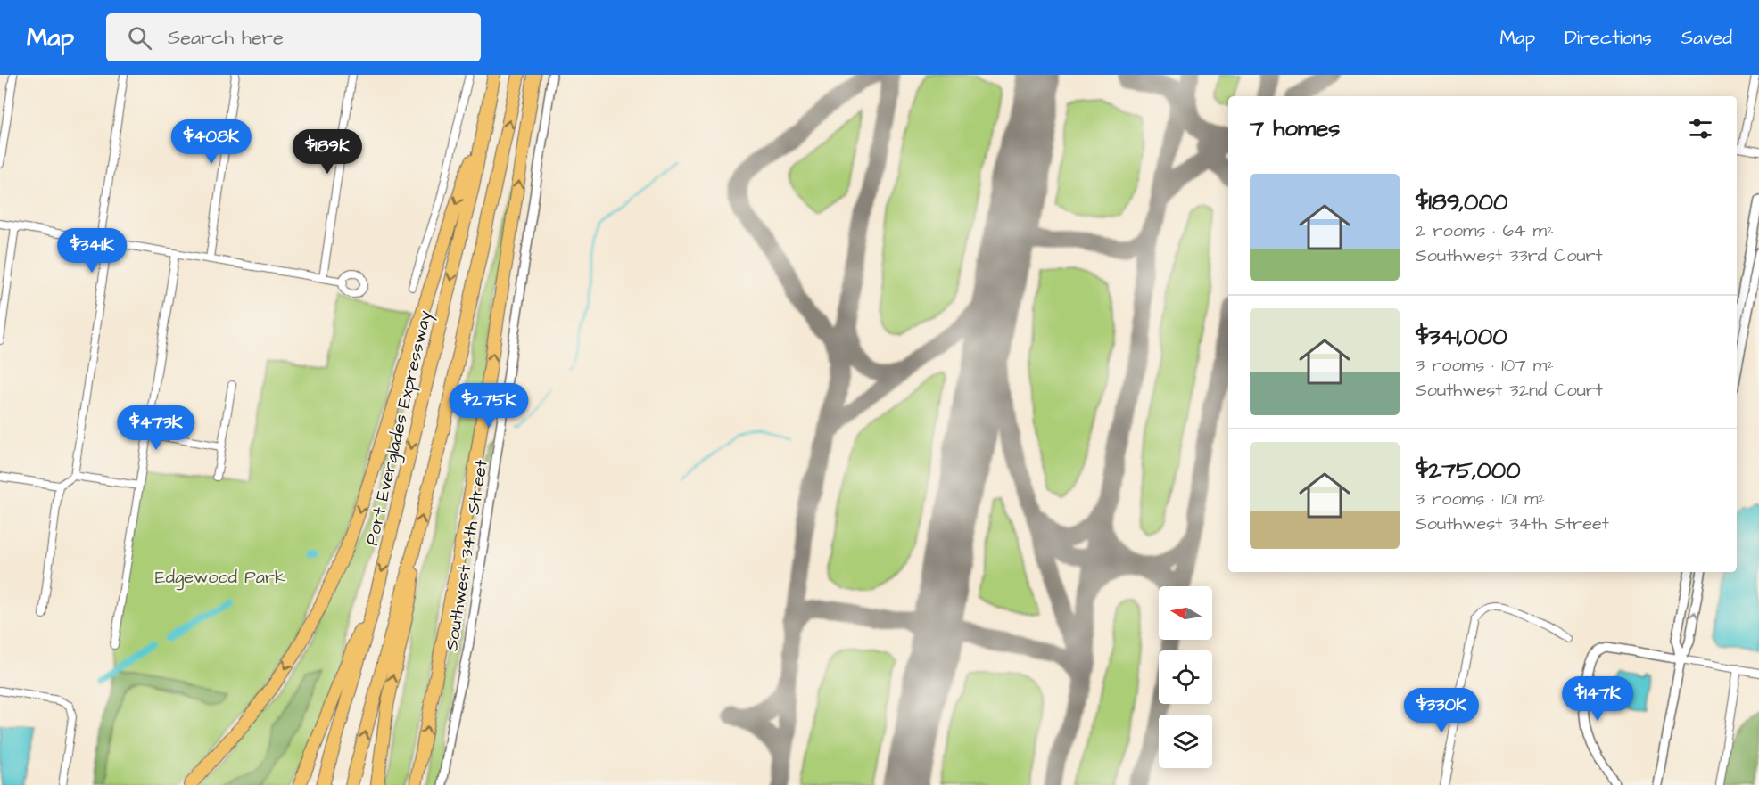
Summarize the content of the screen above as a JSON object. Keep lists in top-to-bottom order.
{
  "streets": {
    "highway": ["Port Everglades Expressway"],
    "street": ["Southwest 34th Street"]
  },
  "parks": ["Edgewood Park"],
  "north": "left",
  "page": {
    "header": "Map",
    "search": "Search here",
    "nav": ["Map", "Directions", "Saved"],
    "heading": "7 homes",
    "price": [
      "$408K",
      "$189K",
      "$341K",
      "$275K",
      "$473K",
      "$147K",
      "$330K"
    ],
    "list": [
      {
        "name": "$189,000",
        "note": "2 rooms · 64 m² · Southwest 33rd Court"
      },
      {
        "name": "$341,000",
        "note": "3 rooms · 107 m² · Southwest 32nd Court"
      },
      {
        "name": "$275,000",
        "note": "3 rooms · 101 m² · Southwest 34th Street"
      }
    ]
  }
}
